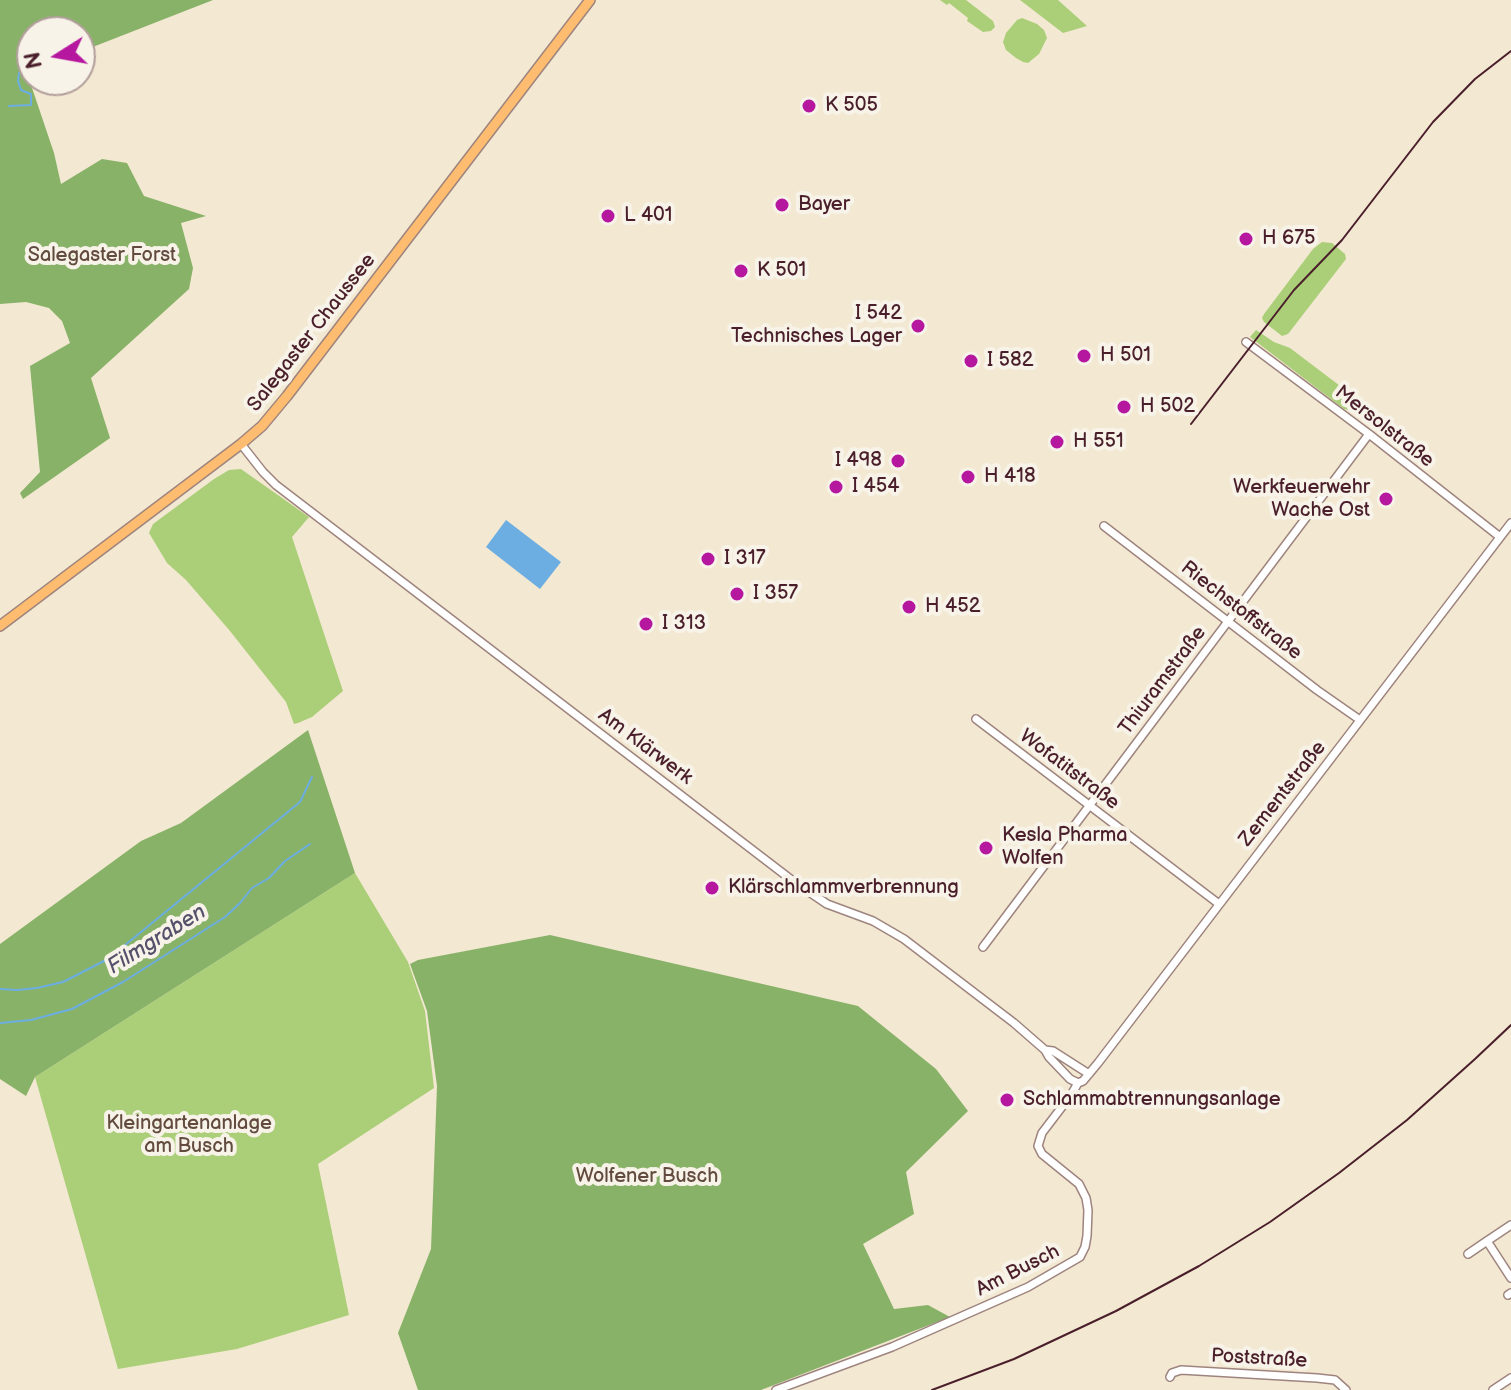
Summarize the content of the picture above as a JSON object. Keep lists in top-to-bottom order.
{
  "streets": {
    "main road": ["Salegaster Chaussee"],
    "street": [
      "Mersolstraße",
      "Riechstoffstraße",
      "Thiuramstraße",
      "Am Klärwerk",
      "Wofatitstraße",
      "Zementstraße",
      "Am Busch",
      "Poststraße"
    ]
  },
  "crossings": [
    ["Salegaster Chaussee", "Am Klärwerk"],
    ["Mersolstraße", "Thiuramstraße"],
    ["Mersolstraße", "Zementstraße"],
    ["Riechstoffstraße", "Thiuramstraße"],
    ["Riechstoffstraße", "Zementstraße"],
    ["Thiuramstraße", "Wofatitstraße"],
    ["Am Klärwerk", "Zementstraße"],
    ["Am Klärwerk", "Am Busch"],
    ["Wofatitstraße", "Zementstraße"],
    ["Zementstraße", "Am Busch"]
  ],
  "water": ["Filmgraben"],
  "parks": ["Salegaster Forst", "Kleingartenanlage am Busch", "Wolfener Busch"],
  "places": [
    "K 505",
    "Bayer",
    "L 401",
    "H 675",
    "K 501",
    "I 542 Technisches Lager",
    "H 501",
    "I 582",
    "H 502",
    "H 551",
    "I 498",
    "H 418",
    "I 454",
    "Werkfeuerwehr Wache Ost",
    "I 317",
    "I 357",
    "H 452",
    "I 313",
    "Kesla Pharma Wolfen",
    "Klärschlammverbrennung",
    "Schlammabtrennungsanlage"
  ],
  "north": "left"
}
